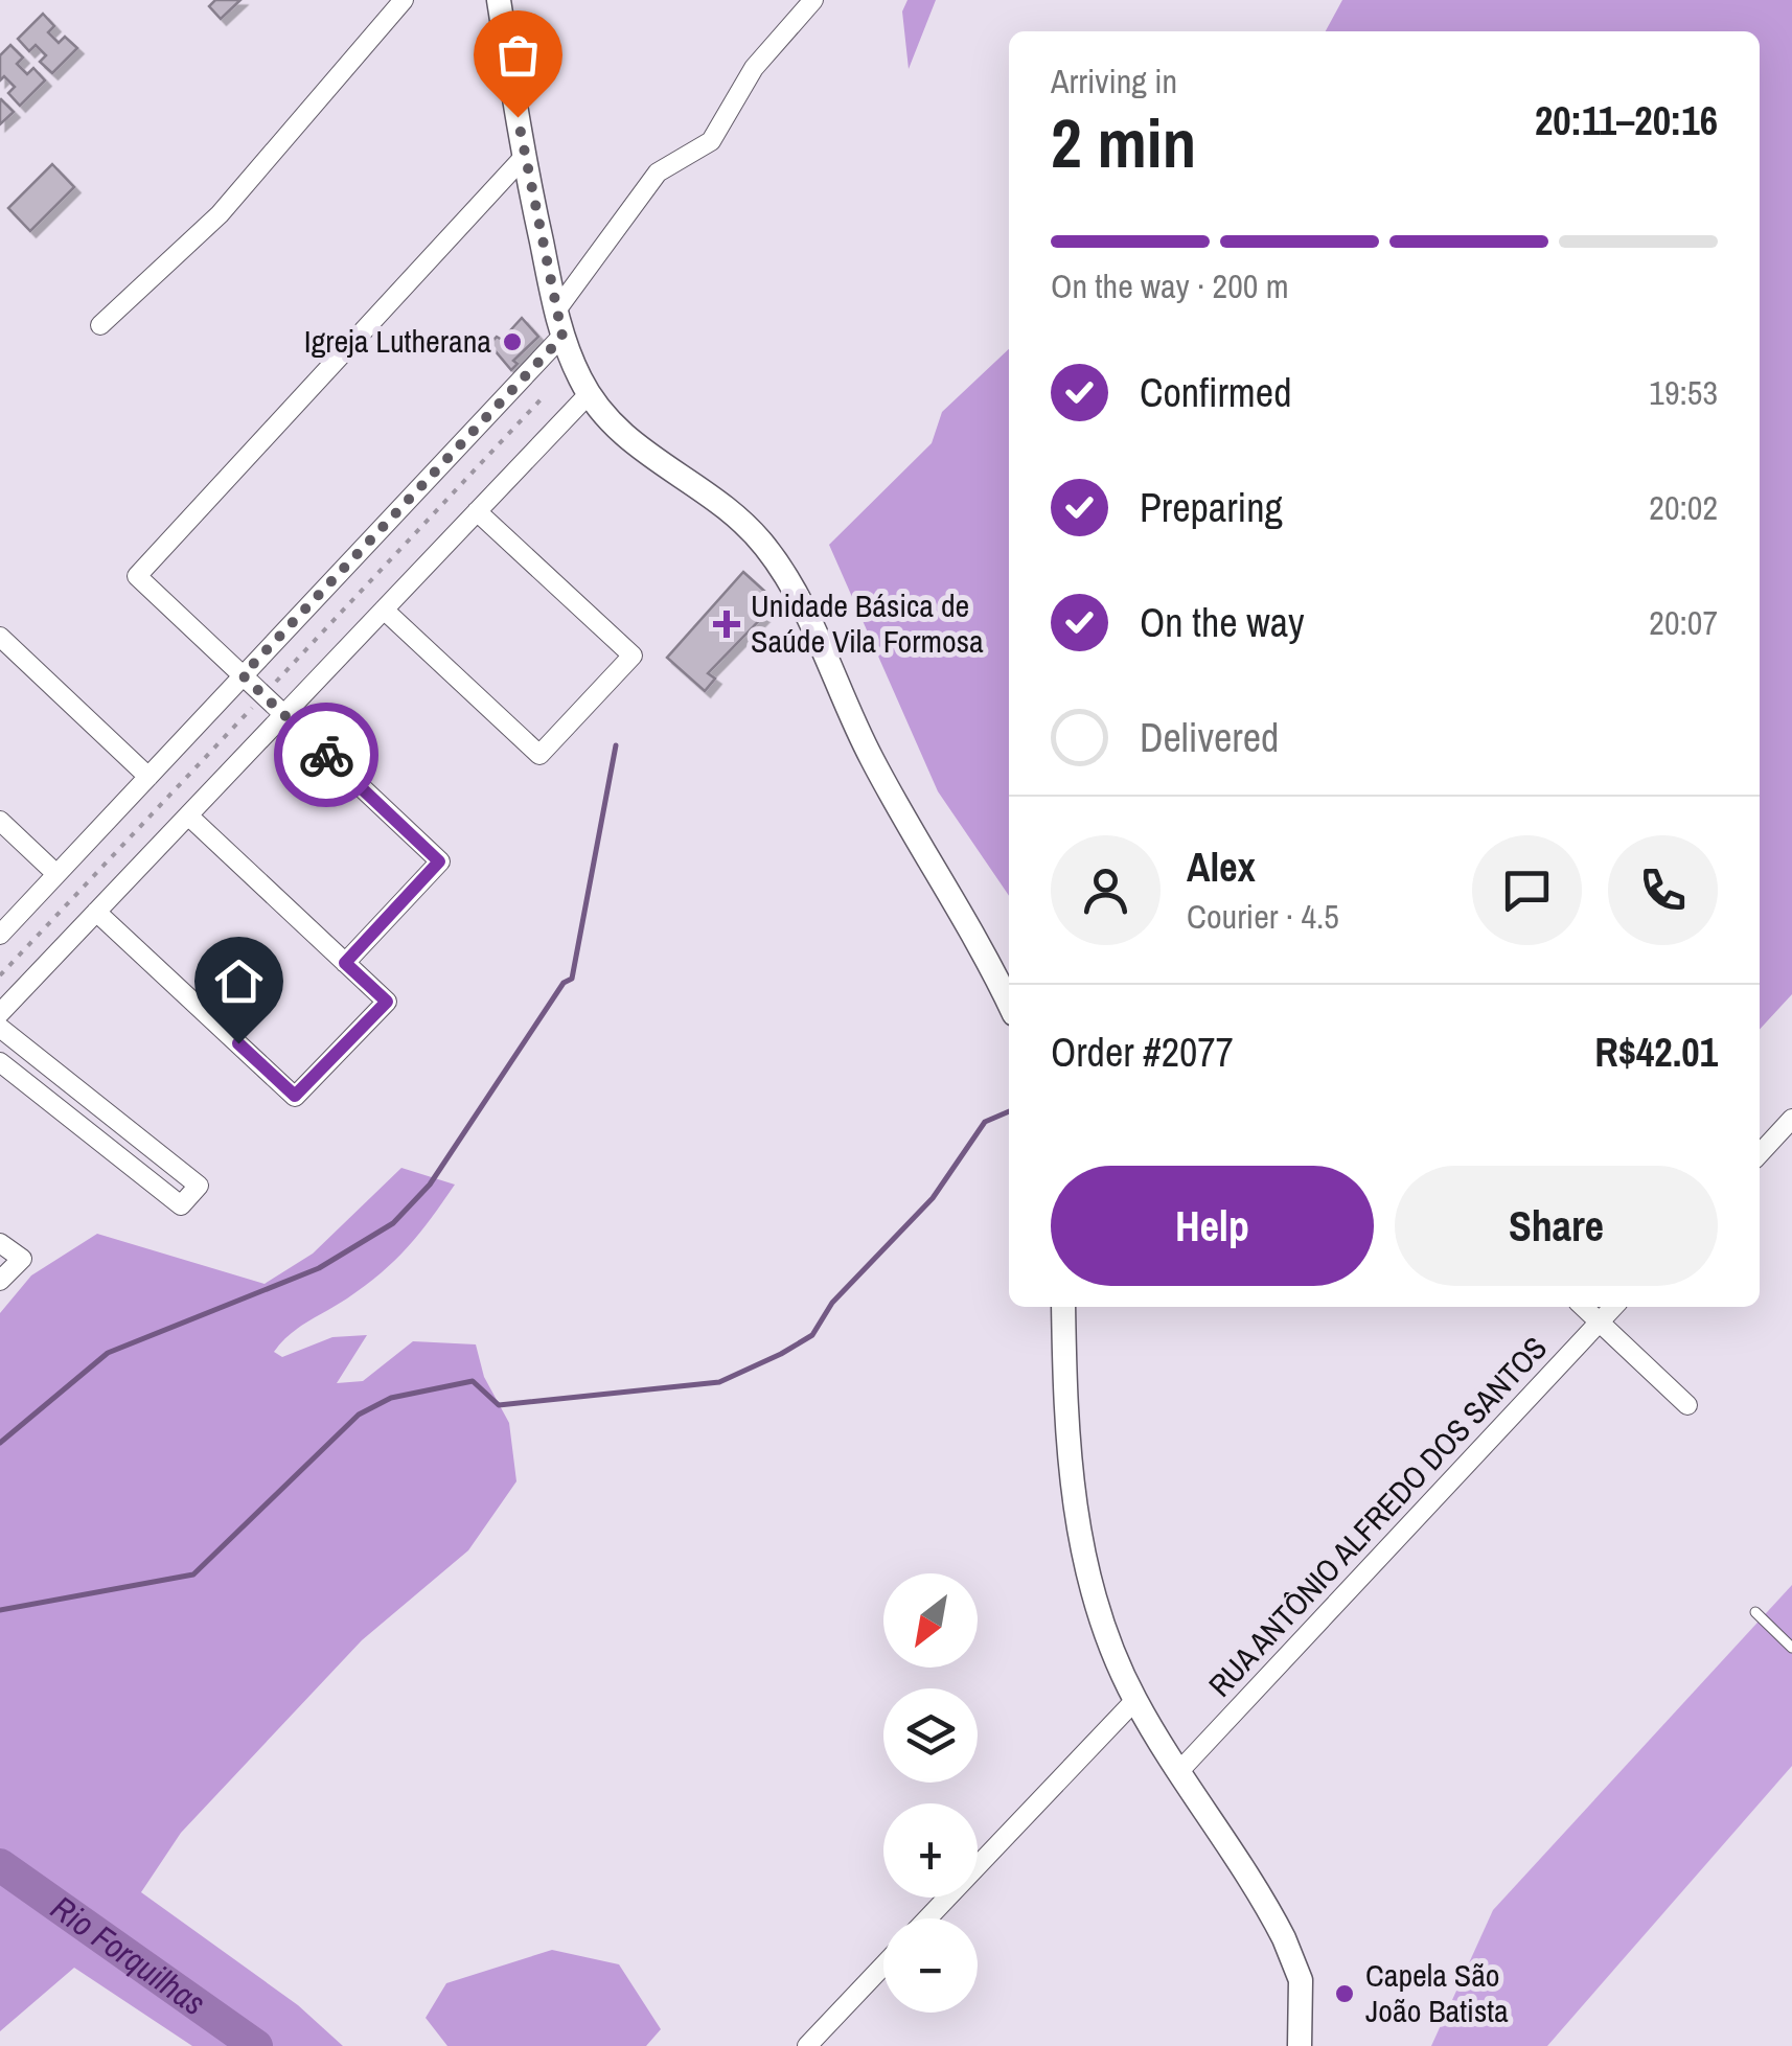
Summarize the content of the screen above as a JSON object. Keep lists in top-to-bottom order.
{
  "streets": {
    "street": ["RUA ANTÔNIO ALFREDO DOS SANTOS"]
  },
  "water": ["Rio Forquilhas"],
  "places": {
    "other": ["Igreja Lutherana", "Capela São João Batista"],
    "health": ["Unidade Básica de Saúde Vila Formosa"]
  },
  "north": "bottom left",
  "page": {
    "heading": ["2 min", "Arriving in", "20:11–20:16"],
    "panel": [
      "Alex",
      "Courier · 4.5",
      "Order #2077",
      "R$42.01"
    ],
    "bar": "On the way · 200 m",
    "list": [
      ["Confirmed", "19:53"],
      ["Preparing", "20:02"],
      ["On the way", "20:07"],
      "Delivered"
    ],
    "buttons": ["Help", "Share"],
    "map_buttons": ["+", "−"]
  }
}
